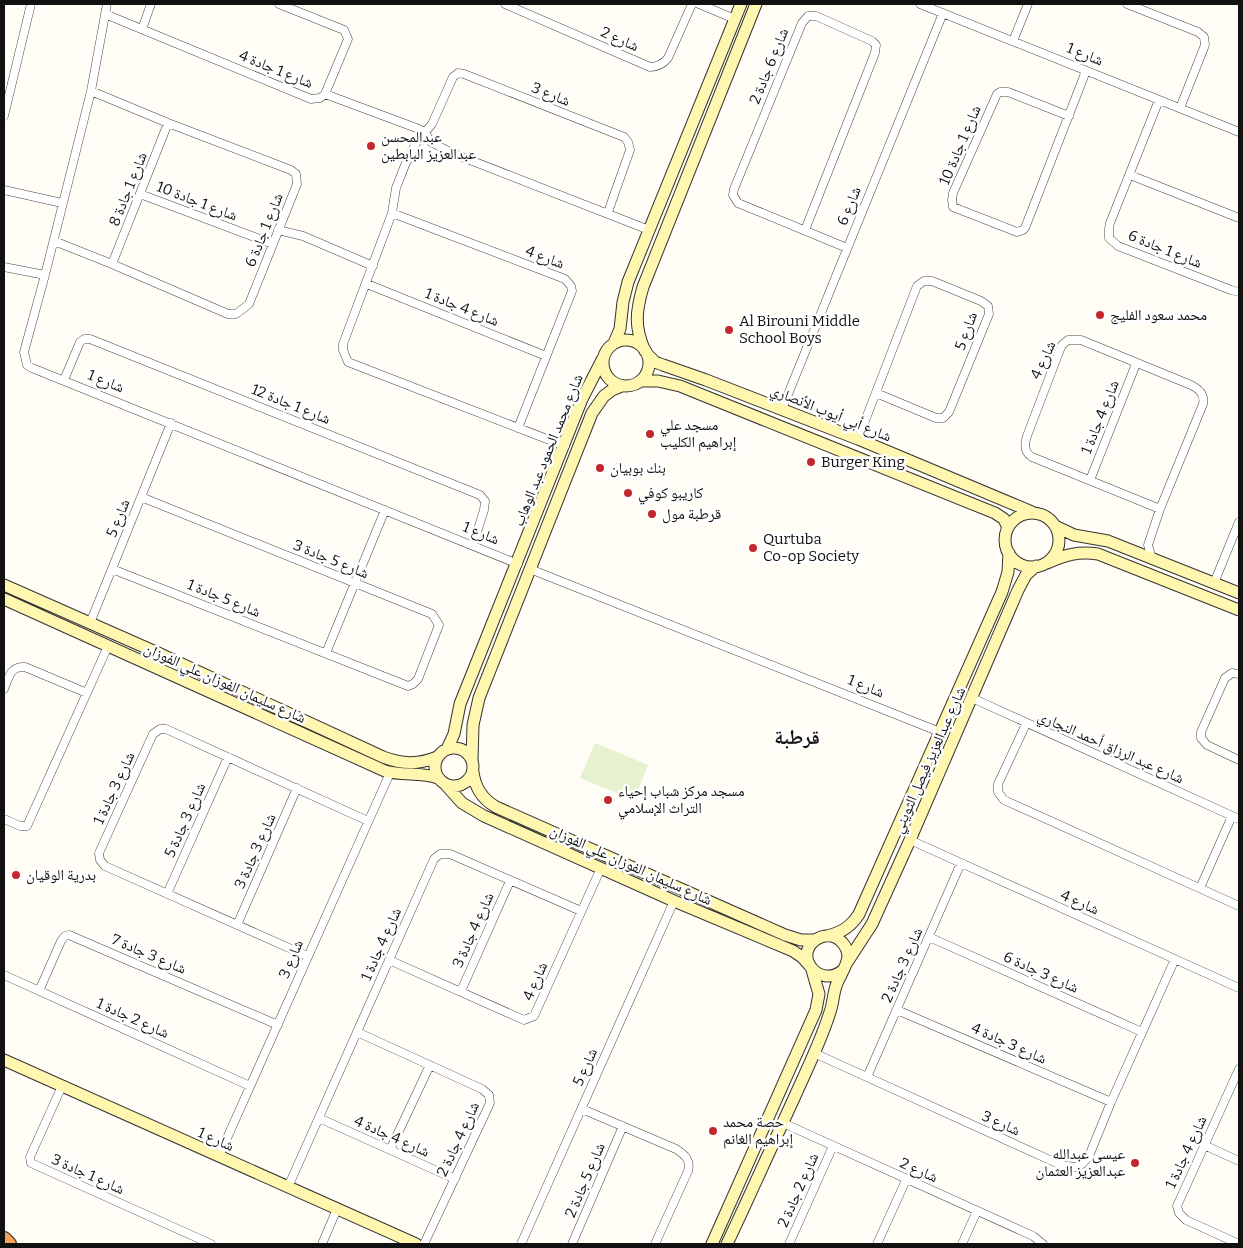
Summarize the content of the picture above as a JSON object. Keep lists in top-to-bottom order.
{
  "streets": {
    "street": [
      "شارع 2",
      "شارع 1",
      "شارع 6 جادة 2",
      "شارع 1 جادة 4",
      "شارع 3",
      "شارع 1 جادة 10",
      "شارع 1 جادة 8",
      "شارع 6",
      "شارع 1 جادة 6",
      "شارع 4",
      "شارع 4 جادة 1",
      "شارع 5",
      "شارع 1 جادة 12",
      "شارع أبي أيوب الأنصاري",
      "شارع محمد الحمود عبد الوهاب",
      "شارع 5 جادة 3",
      "شارع 5 جادة 1",
      "شارع سليمان الفوزان علي الفوزان",
      "شارع عبد الرزاق أحمد النجاري",
      "شارع عبدالعزيز فيصل الثويني",
      "شارع 3 جادة 1",
      "شارع 3 جادة 5",
      "شارع 3 جادة 3",
      "شارع 4 جادة 3",
      "شارع 3 جادة 7",
      "شارع 3 جادة 2",
      "شارع 3 جادة 6",
      "شارع 2 جادة 1",
      "شارع 3 جادة 4",
      "شارع 4 جادة 4",
      "شارع 4 جادة 2",
      "شارع 1 جادة 3",
      "شارع 5 جادة 2",
      "شارع 2 جادة 2"
    ]
  },
  "crossings": [
    ["شارع 2", "شارع عبدالعزيز فيصل الثويني"],
    ["شارع 2", "شارع 2 جادة 2"],
    ["شارع 1", "شارع 1 جادة 4"],
    ["شارع 1", "شارع 3"],
    ["شارع 1", "شارع 1 جادة 10"],
    ["شارع 1", "شارع 6"],
    ["شارع 1", "شارع 1 جادة 6"],
    ["شارع 1", "شارع 4 جادة 1"],
    ["شارع 1", "شارع 5"],
    ["شارع 1", "شارع 1 جادة 12"],
    ["شارع 1", "شارع محمد الحمود عبد الوهاب"],
    ["شارع 1", "شارع عبدالعزيز فيصل الثويني"],
    ["شارع 1", "شارع 1 جادة 3"],
    ["شارع 6 جادة 2", "شارع 6"],
    ["شارع 3", "شارع 4"],
    ["شارع 3", "شارع سليمان الفوزان علي الفوزان"],
    ["شارع 3", "شارع عبدالعزيز فيصل الثويني"],
    ["شارع 3", "شارع 3 جادة 1"],
    ["شارع 3", "شارع 3 جادة 7"],
    ["شارع 3", "شارع 3 جادة 2"],
    ["شارع 3", "شارع 3 جادة 6"],
    ["شارع 3", "شارع 2 جادة 1"],
    ["شارع 3", "شارع 3 جادة 4"],
    ["شارع 1 جادة 10", "شارع 1 جادة 8"],
    ["شارع 1 جادة 10", "شارع 1 جادة 6"],
    ["شارع 1 جادة 8", "شارع 1 جادة 6"],
    ["شارع 6", "شارع أبي أيوب الأنصاري"],
    ["شارع 4", "شارع 4 جادة 1"],
    ["شارع 4", "شارع سليمان الفوزان علي الفوزان"],
    ["شارع 4", "شارع عبدالعزيز فيصل الثويني"],
    ["شارع 4", "شارع 4 جادة 3"],
    ["شارع 4", "شارع 3 جادة 2"],
    ["شارع 4 جادة 1", "شارع 4 جادة 3"],
    ["شارع 4 جادة 1", "شارع 4 جادة 4"],
    ["شارع 4 جادة 1", "شارع 4 جادة 2"],
    ["شارع 5", "شارع أبي أيوب الأنصاري"],
    ["شارع 5", "شارع 5 جادة 3"],
    ["شارع 5", "شارع 5 جادة 1"],
    ["شارع 5", "شارع سليمان الفوزان علي الفوزان"],
    ["شارع أبي أيوب الأنصاري", "شارع محمد الحمود عبد الوهاب"],
    ["شارع أبي أيوب الأنصاري", "شارع عبدالعزيز فيصل الثويني"],
    ["شارع محمد الحمود عبد الوهاب", "شارع سليمان الفوزان علي الفوزان"],
    ["شارع 5 جادة 3", "شارع 5 جادة 1"],
    ["شارع سليمان الفوزان علي الفوزان", "شارع عبدالعزيز فيصل الثويني"],
    ["شارع عبد الرزاق أحمد النجاري", "شارع عبدالعزيز فيصل الثويني"],
    ["شارع 3 جادة 1", "شارع 3 جادة 5"],
    ["شارع 3 جادة 1", "شارع 3 جادة 3"],
    ["شارع 3 جادة 7", "شارع 2 جادة 1"],
    ["شارع 3 جادة 2", "شارع 3 جادة 6"],
    ["شارع 3 جادة 2", "شارع 3 جادة 4"],
    ["شارع 4 جادة 4", "شارع 4 جادة 2"]
  ],
  "districts": ["قرطبة"],
  "places": [
    "عبدالمحسن عبدالعزيز البابطين",
    "محمد سعود الفليج",
    "Al Birouni Middle School Boys",
    "مسجد علي إبراهيم الكليب",
    "Burger King",
    "بنك بوبيان",
    "كاريبو كوفي",
    "قرطبة مول",
    "Qurtuba Co-op Society",
    "مسجد مركز شباب إحياء التراث الإسلامي",
    "بدرية الوقيان",
    "حصة محمد إبراهيم الغانم",
    "عيسى عبدالله عبدالعزيز العثمان"
  ]
}
